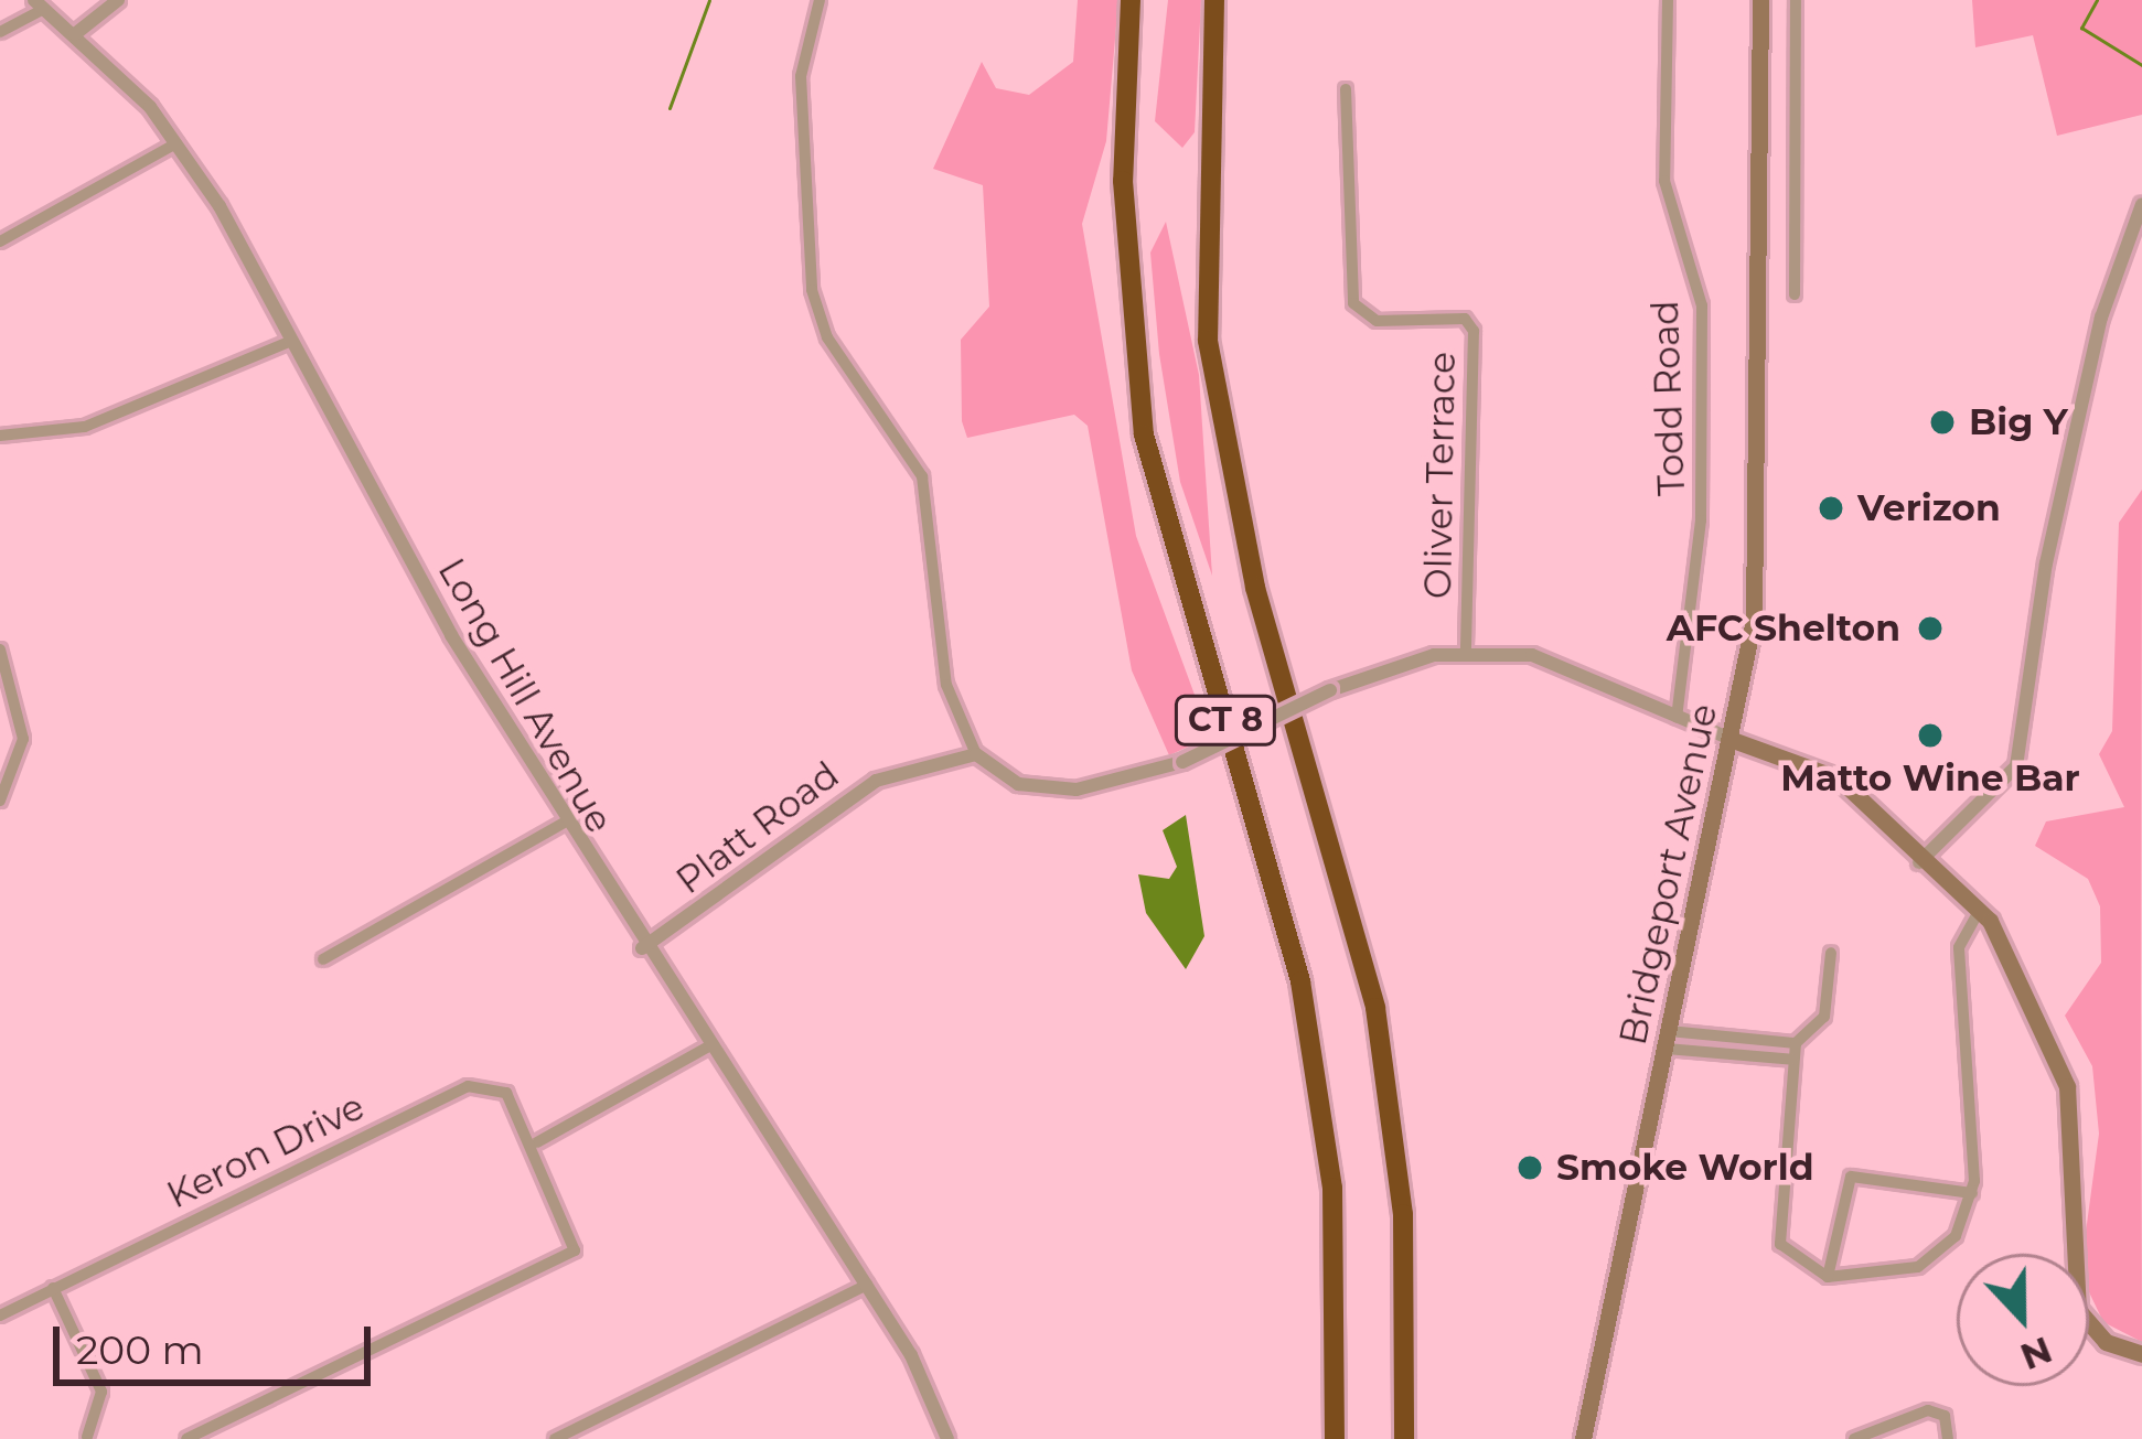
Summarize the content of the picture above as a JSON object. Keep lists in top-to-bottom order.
{
  "streets": {
    "highway": ["CT 8"],
    "main road": ["Bridgeport Avenue"],
    "street": [
      "Todd Road",
      "Oliver Terrace",
      "Long Hill Avenue",
      "Platt Road",
      "Keron Drive"
    ]
  },
  "crossings": [
    ["Long Hill Avenue", "Platt Road"]
  ],
  "places": [
    "Big Y",
    "Verizon",
    "AFC Shelton",
    "Matto Wine Bar",
    "Smoke World"
  ],
  "scale_bar": "200 m",
  "north": "bottom"
}
